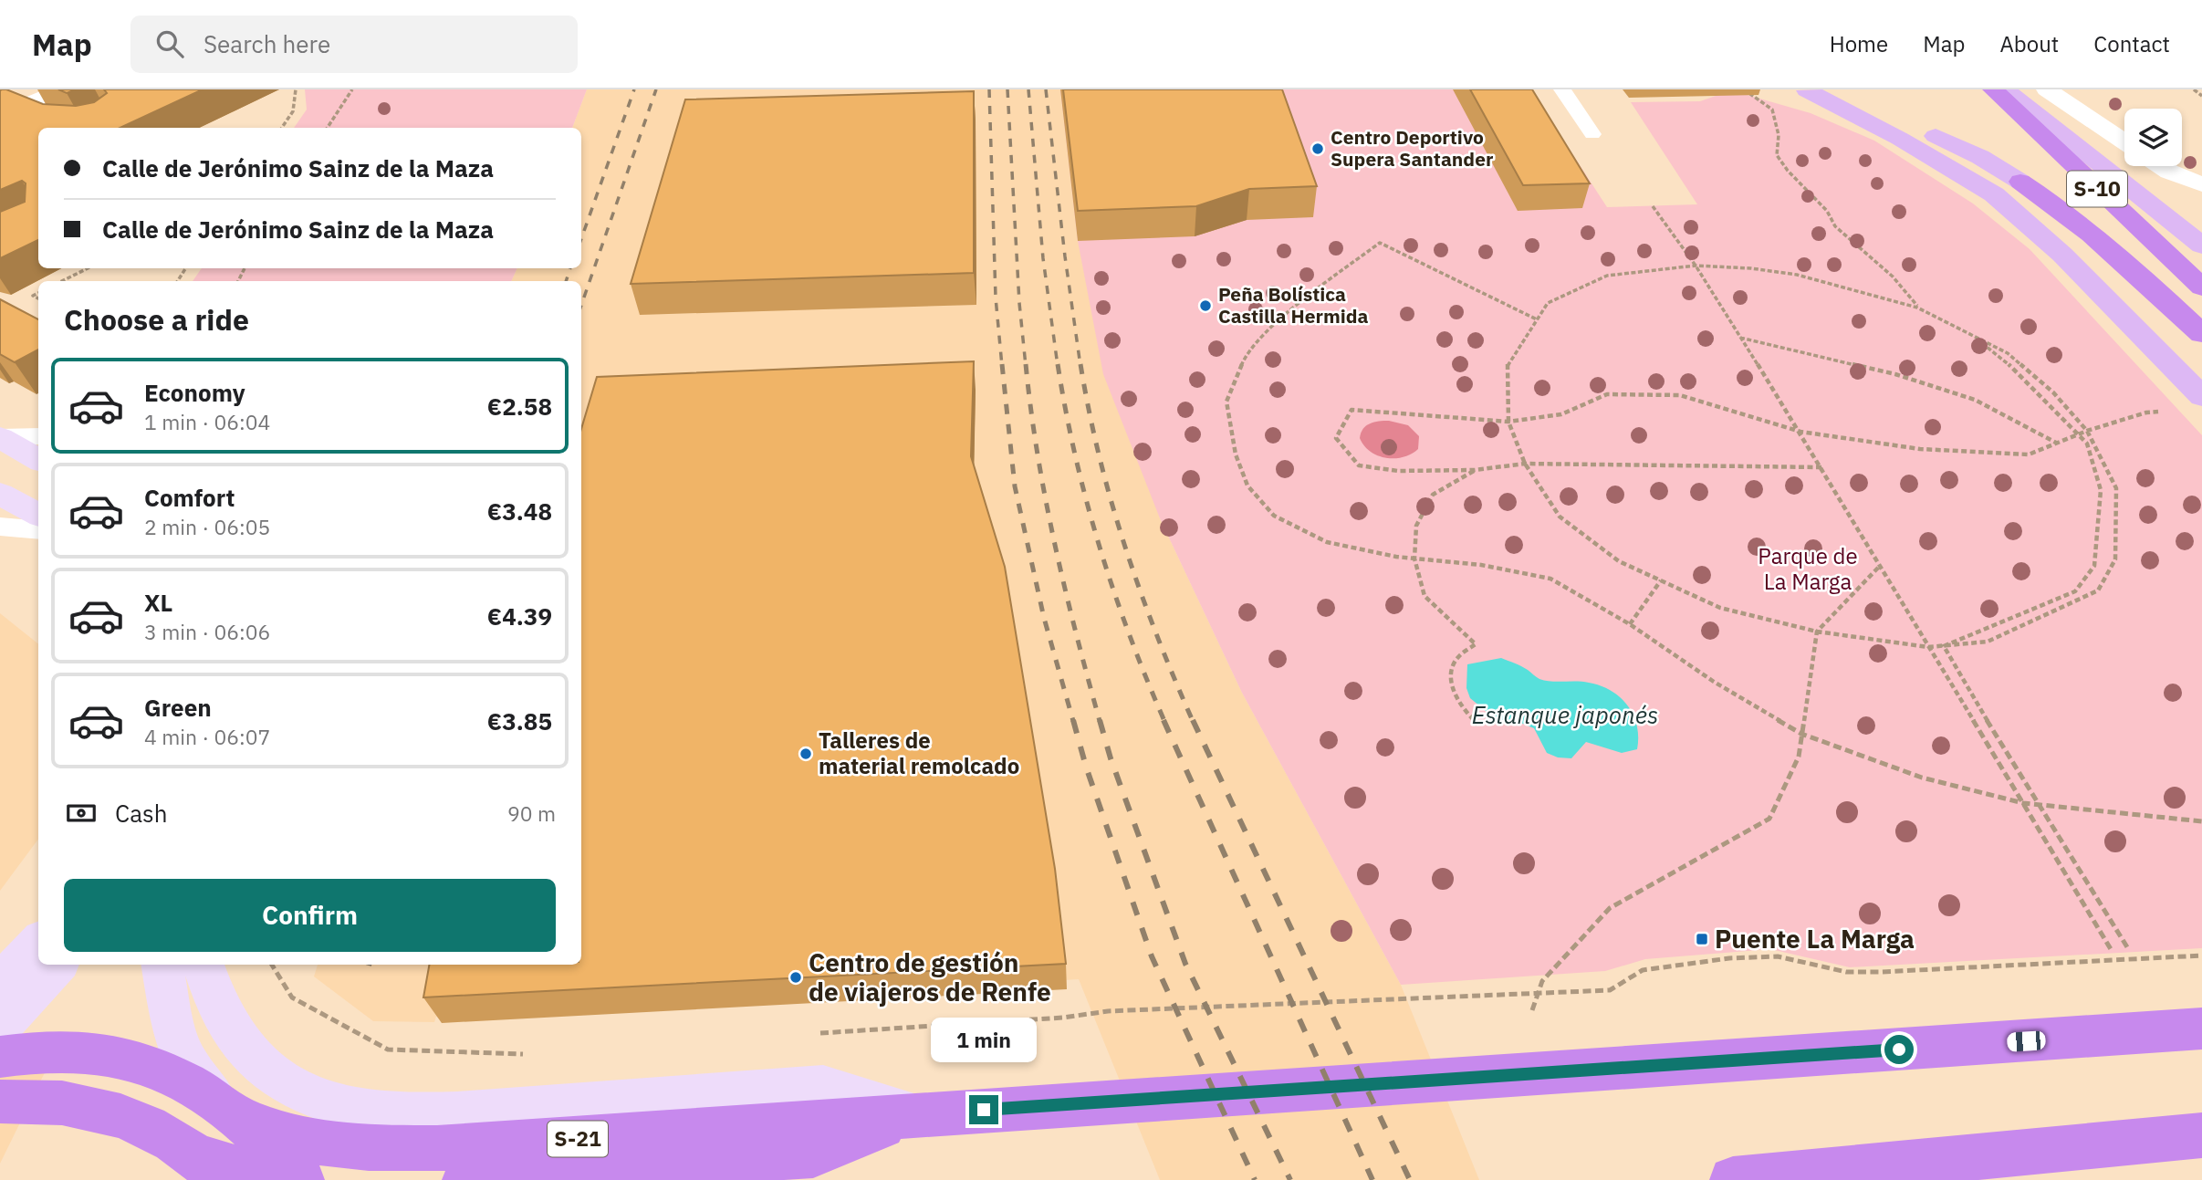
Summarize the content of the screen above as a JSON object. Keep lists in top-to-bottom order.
{
  "streets": {
    "highway": ["S-10", "S-21"]
  },
  "water": ["Estanque japonés"],
  "parks": ["Parque de La Marga"],
  "places": {
    "other": [
      "Centro Deportivo Supera Santander",
      "Peña Bolística Castilla Hermida",
      "Talleres de material remolcado",
      "Centro de gestión de viajeros de Renfe"
    ],
    "transit": ["Puente La Marga"]
  },
  "page": {
    "header": "Map",
    "search": "Search here",
    "nav": [
      "Home",
      "Map",
      "About",
      "Contact"
    ],
    "banner": ["Calle de Jerónimo Sainz de la Maza", "Calle de Jerónimo Sainz de la Maza"],
    "heading": "Choose a ride",
    "list": [
      {
        "name": "Economy",
        "note": "1 min · 06:04",
        "value": "€2.58"
      },
      {
        "name": "Comfort",
        "note": "2 min · 06:05",
        "value": "€3.48"
      },
      {
        "name": "XL",
        "note": "3 min · 06:06",
        "value": "€4.39"
      },
      {
        "name": "Green",
        "note": "4 min · 06:07",
        "value": "€3.85"
      }
    ],
    "pay": ["Cash", "90 m"],
    "buttons": "Confirm",
    "bubble": "1 min"
  }
}
